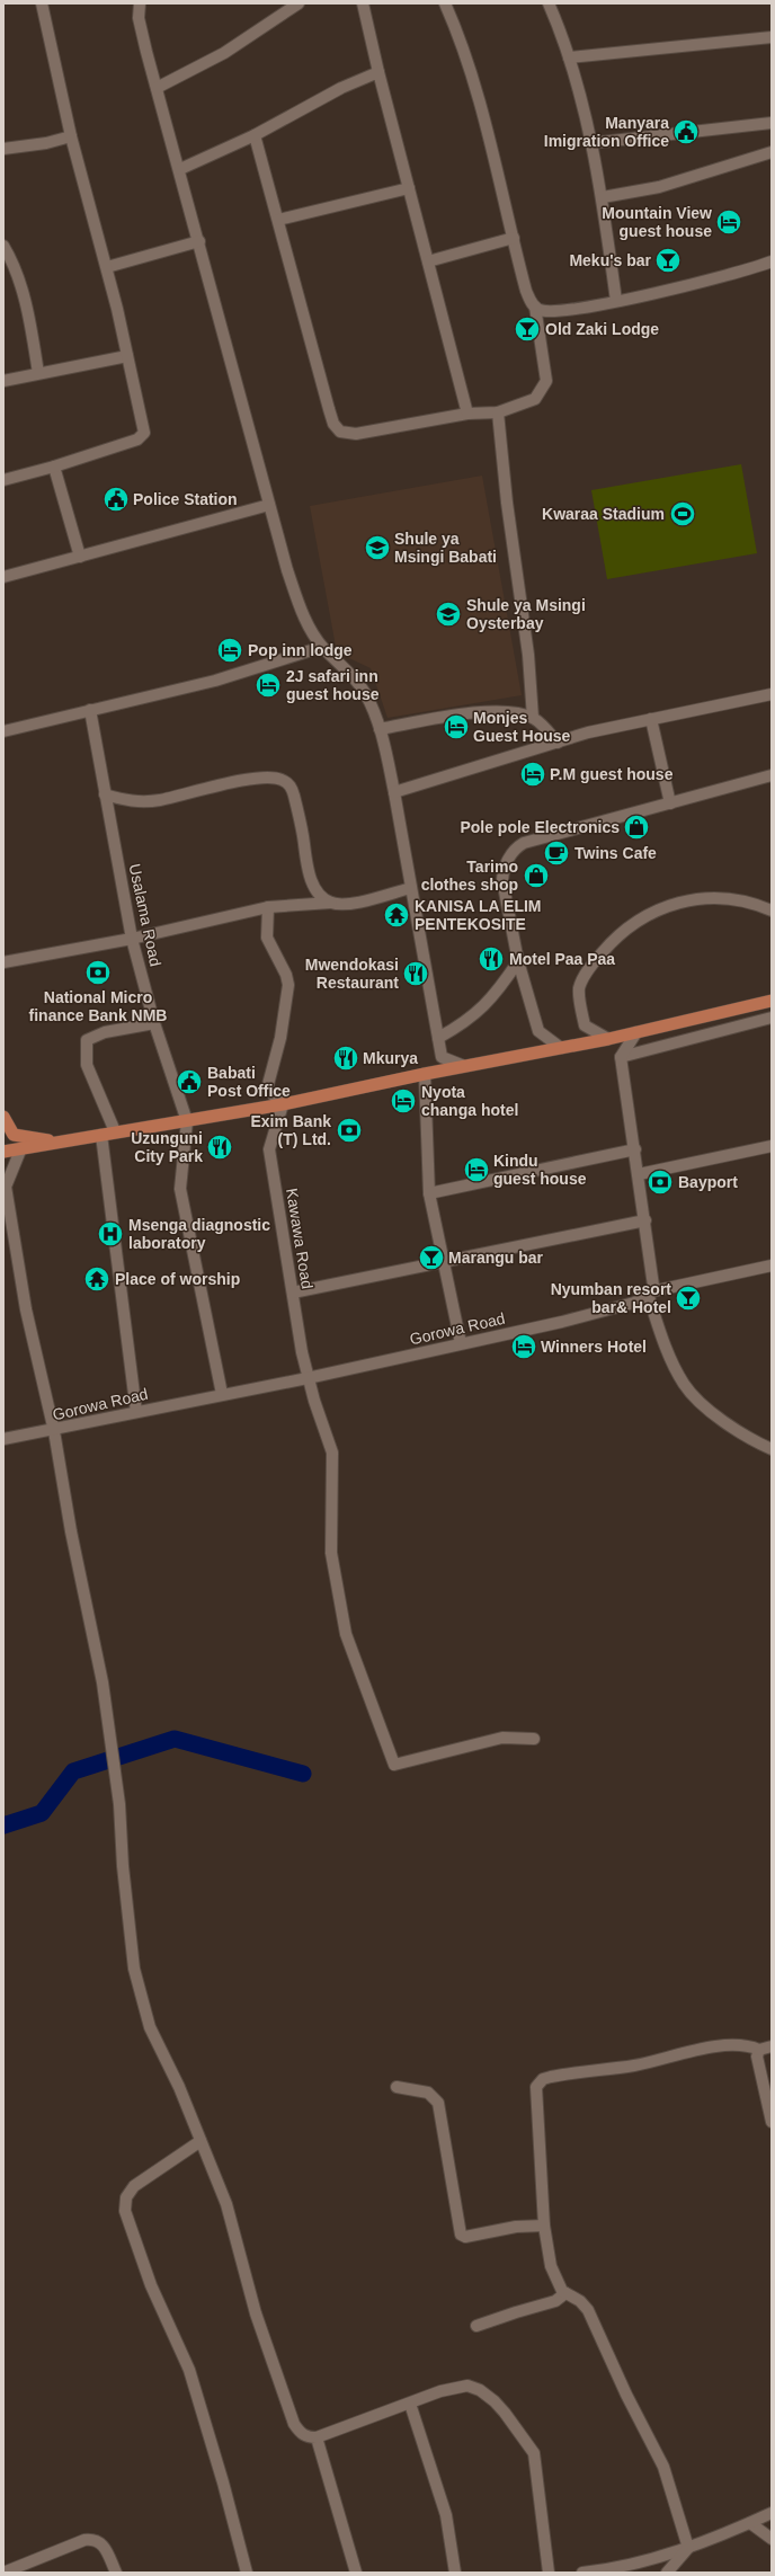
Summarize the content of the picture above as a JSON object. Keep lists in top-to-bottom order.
{
  "streets": {
    "street": ["Usalama Road", "Kawawa Road", "Gorowa Road"]
  },
  "crossings": [
    ["Kawawa Road", "Gorowa Road"]
  ],
  "places": {
    "public building": ["Manyara Imigration Office", "Police Station", "Babati Post Office"],
    "hotel": [
      "Mountain View guest house",
      "Pop inn lodge",
      "2J safari inn guest house",
      "Monjes Guest House",
      "P.M guest house",
      "Nyota changa hotel",
      "Kindu guest house",
      "Winners Hotel"
    ],
    "bar": [
      "Meku's bar",
      "Old Zaki Lodge",
      "Marangu bar",
      "Nyumban resort bar& Hotel"
    ],
    "sports": ["Kwaraa Stadium"],
    "school or university": ["Shule ya Msingi Babati", "Shule ya Msingi Oysterbay"],
    "shop": ["Pole pole Electronics", "Tarimo clothes shop"],
    "cafe": ["Twins Cafe"],
    "temple": ["KANISA LA ELIM PENTEKOSITE", "Place of worship"],
    "restaurant": [
      "Motel Paa Paa",
      "Mwendokasi Restaurant",
      "Mkurya",
      "Uzunguni City Park"
    ],
    "bank": ["National Micro finance Bank NMB", "Exim Bank (T) Ltd.", "Bayport"],
    "hospital": ["Msenga diagnostic laboratory"]
  }
}
